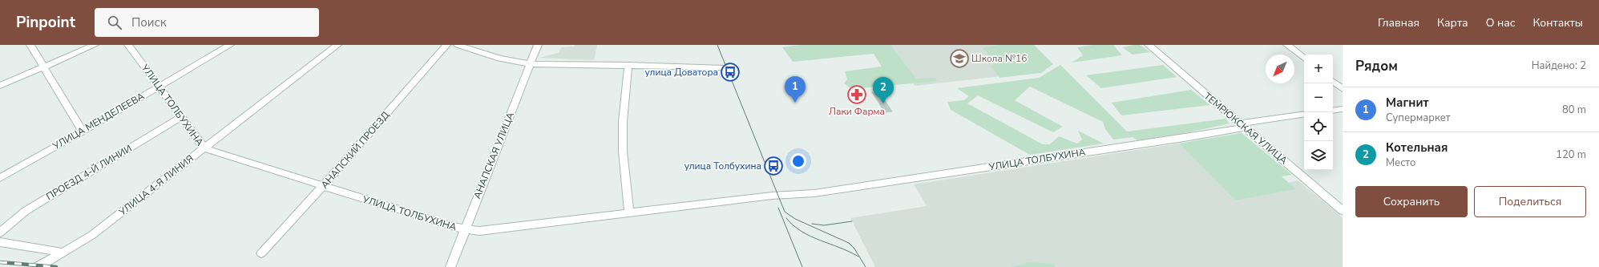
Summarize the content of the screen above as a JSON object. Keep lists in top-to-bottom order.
{
  "streets": {
    "street": [
      "УЛИЦА ТОЛБУХИНА",
      "УЛИЦА МЕНДЕЛЕЕВА",
      "ТЕМРЮКСКАЯ УЛИЦА",
      "АНАПСКИЙ ПРОЕЗД",
      "АНАПСКАЯ УЛИЦА",
      "ПРОЕЗД 4-Й ЛИНИИ",
      "УЛИЦА 4-Я ЛИНИЯ"
    ]
  },
  "crossings": [
    ["УЛИЦА ТОЛБУХИНА", "УЛИЦА МЕНДЕЛЕЕВА"],
    ["УЛИЦА ТОЛБУХИНА", "ТЕМРЮКСКАЯ УЛИЦА"],
    ["УЛИЦА ТОЛБУХИНА", "АНАПСКИЙ ПРОЕЗД"],
    ["УЛИЦА ТОЛБУХИНА", "АНАПСКАЯ УЛИЦА"],
    ["УЛИЦА ТОЛБУХИНА", "ПРОЕЗД 4-Й ЛИНИИ"],
    ["УЛИЦА ТОЛБУХИНА", "УЛИЦА 4-Я ЛИНИЯ"]
  ],
  "places": {
    "school or university": ["Школа №16"],
    "bus stop": ["улица Доватора", "улица Толбухина"],
    "pharmacy": ["Лаки Фарма"]
  },
  "north": "bottom left",
  "page": {
    "header": "Pinpoint",
    "search": "Поиск",
    "nav": [
      "Главная",
      "Карта",
      "О нас",
      "Контакты"
    ],
    "heading": ["Рядом", "Найдено: 2"],
    "map_buttons": ["+", "−"],
    "pins": ["1", "2"],
    "list": [
      {
        "mark": "1",
        "name": "Магнит",
        "note": "Супермаркет",
        "value": "80 m"
      },
      {
        "mark": "2",
        "name": "Котельная",
        "note": "Место",
        "value": "120 m"
      }
    ],
    "buttons": ["Сохранить", "Поделиться"]
  }
}
